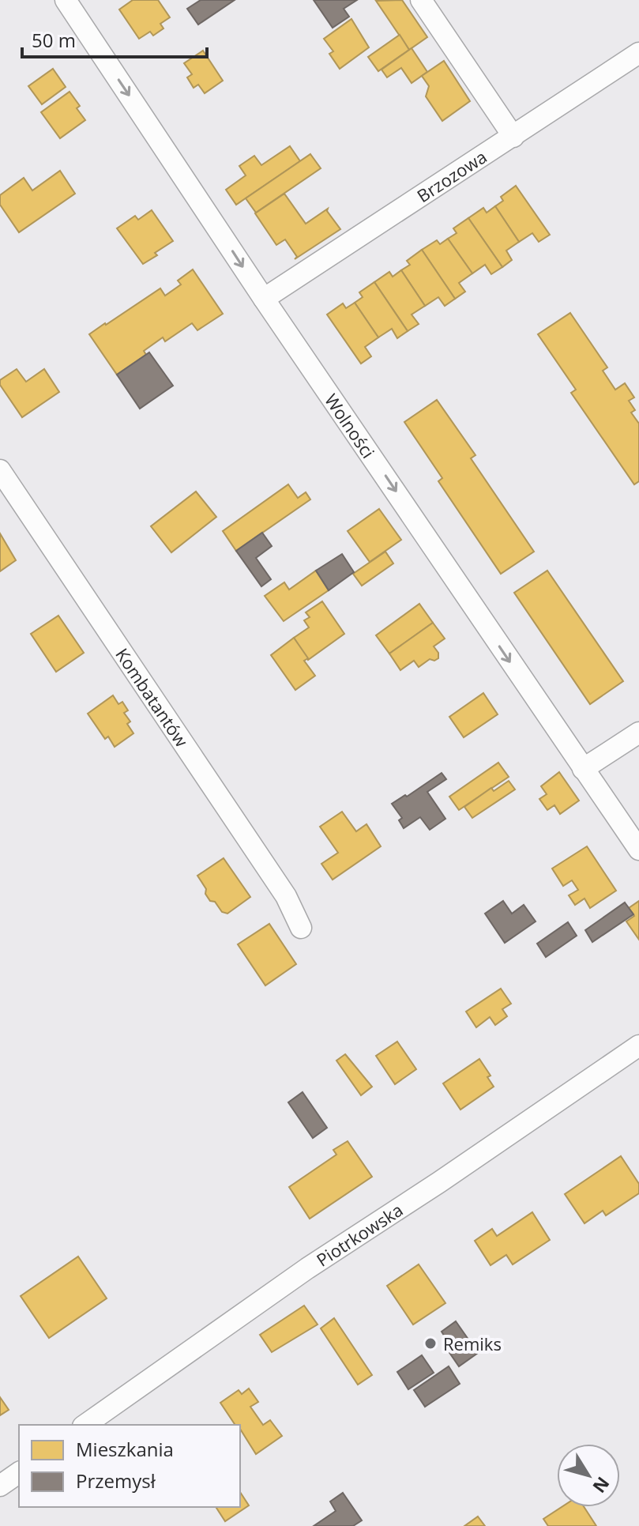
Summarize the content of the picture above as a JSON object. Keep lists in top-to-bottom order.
{
  "streets": {
    "street": [
      "Brzozowa",
      "Wolności",
      "Kombatantów",
      "Piotrkowska"
    ]
  },
  "crossings": [
    ["Brzozowa", "Wolności"]
  ],
  "one_way": ["Wolności"],
  "places": ["Remiks"],
  "legend": ["Mieszkania", "Przemysł"],
  "scale_bar": "50 m",
  "north": "bottom right"
}
